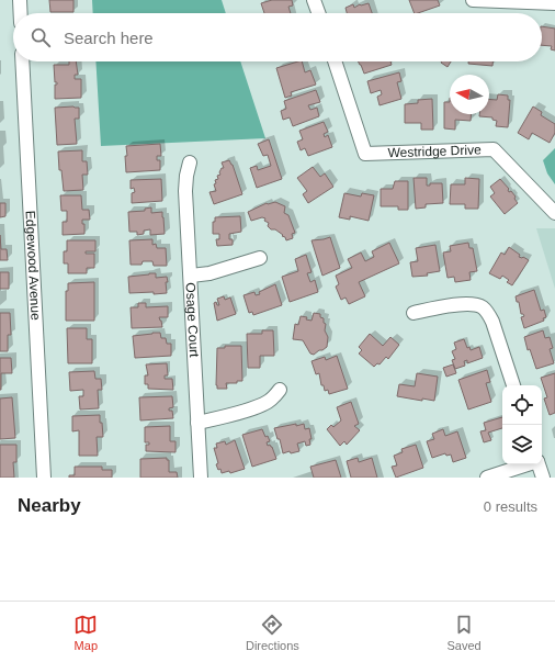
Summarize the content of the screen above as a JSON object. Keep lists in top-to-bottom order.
{
  "streets": {
    "street": ["Westridge Drive", "Edgewood Avenue", "Osage Court"]
  },
  "north": "left",
  "page": {
    "search": "Search here",
    "heading": ["Nearby", "0 results"],
    "nav": ["Map", "Directions", "Saved"]
  }
}
